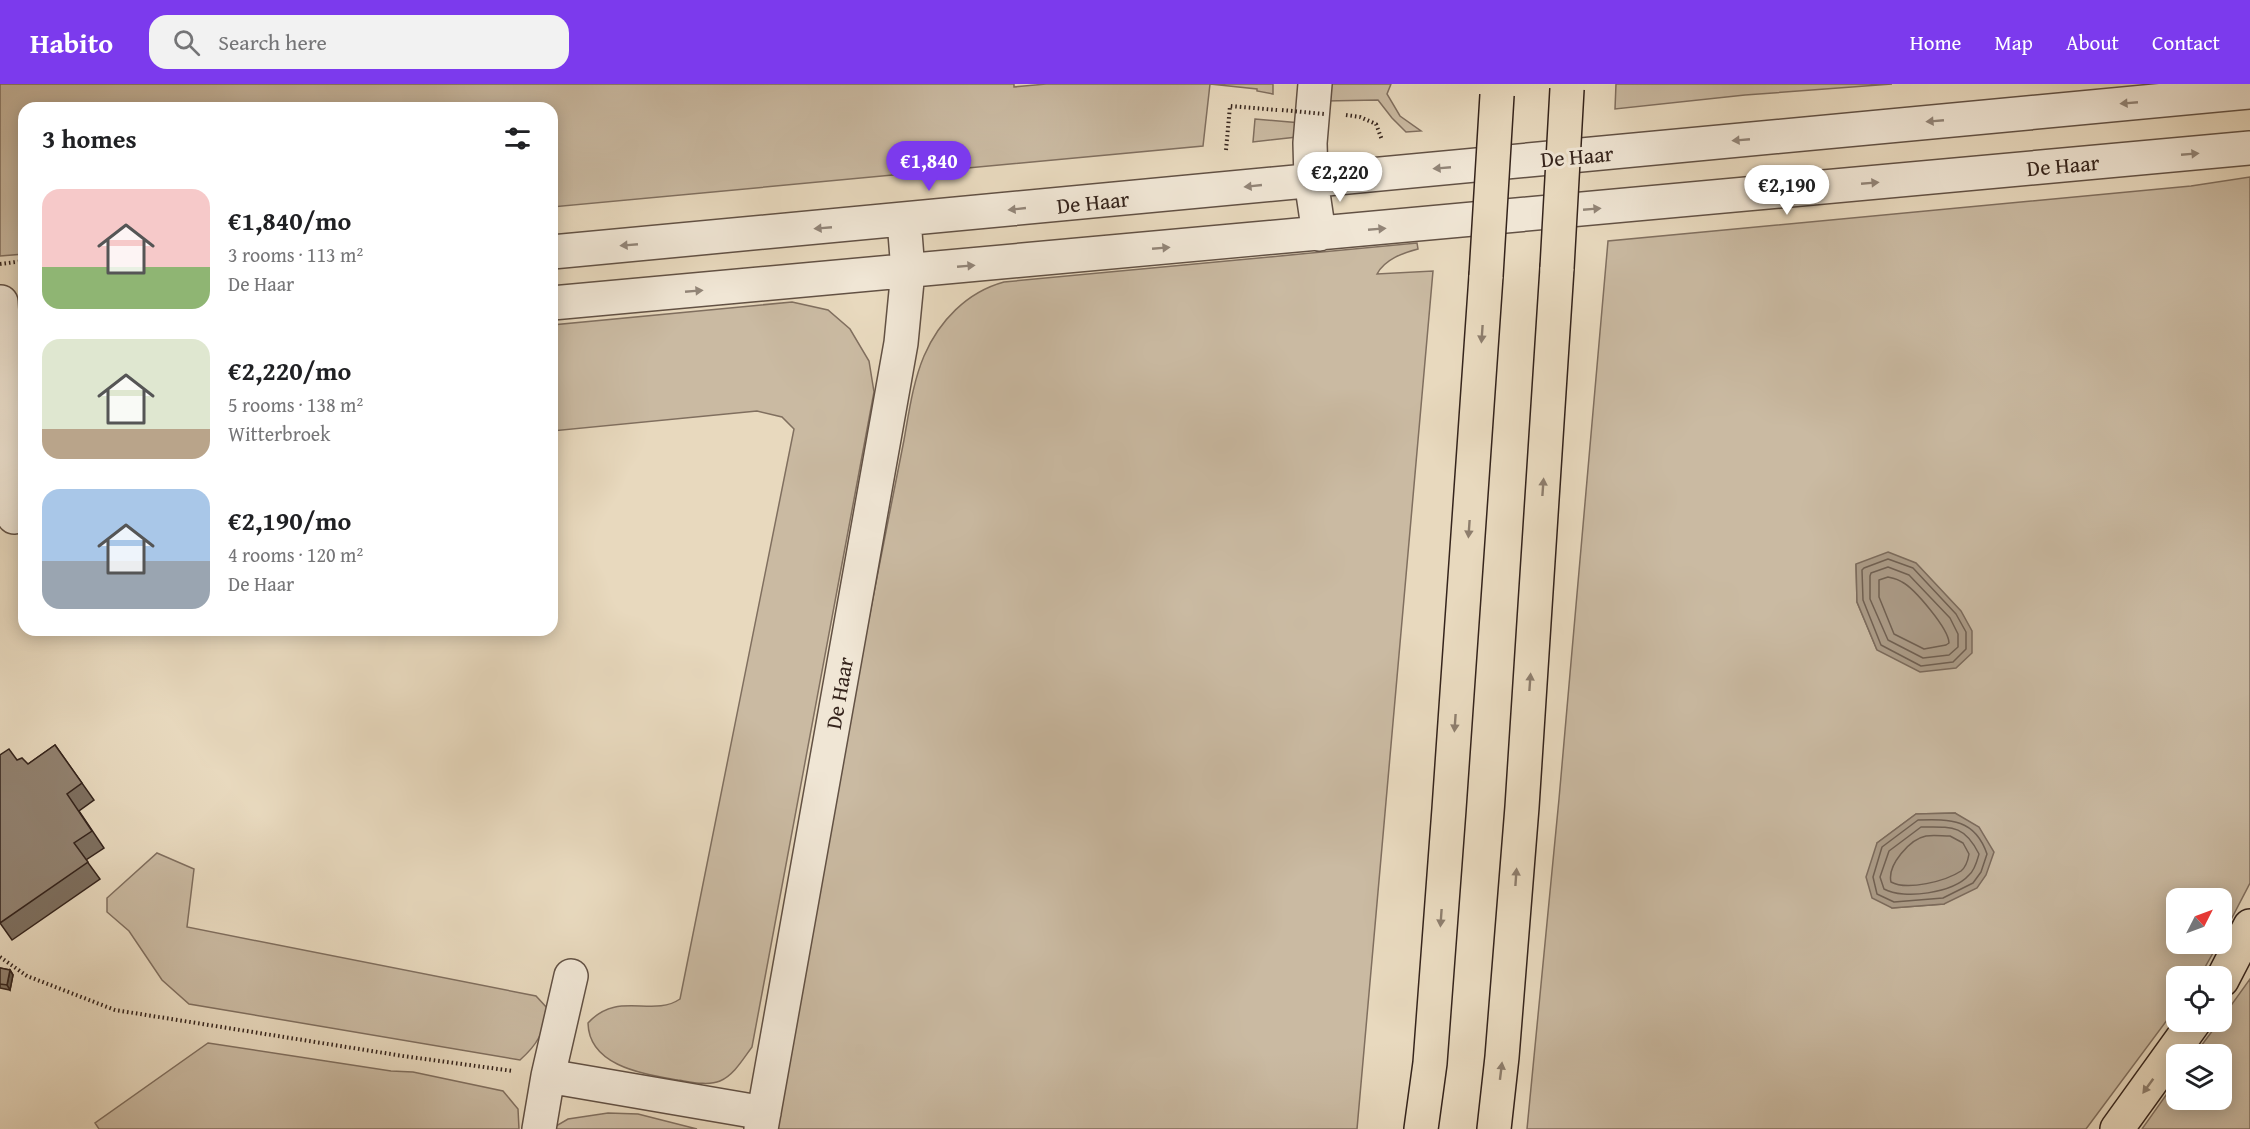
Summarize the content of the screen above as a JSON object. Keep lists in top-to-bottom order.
{
  "streets": {
    "street": ["De Haar"]
  },
  "north": "top right",
  "page": {
    "header": "Habito",
    "search": "Search here",
    "nav": [
      "Home",
      "Map",
      "About",
      "Contact"
    ],
    "heading": "3 homes",
    "price": ["€1,840", "€2,220", "€2,190"],
    "list": [
      {
        "name": "€1,840/mo",
        "note": "3 rooms · 113 m² · De Haar"
      },
      {
        "name": "€2,220/mo",
        "note": "5 rooms · 138 m² · Witterbroek"
      },
      {
        "name": "€2,190/mo",
        "note": "4 rooms · 120 m² · De Haar"
      }
    ]
  }
}
